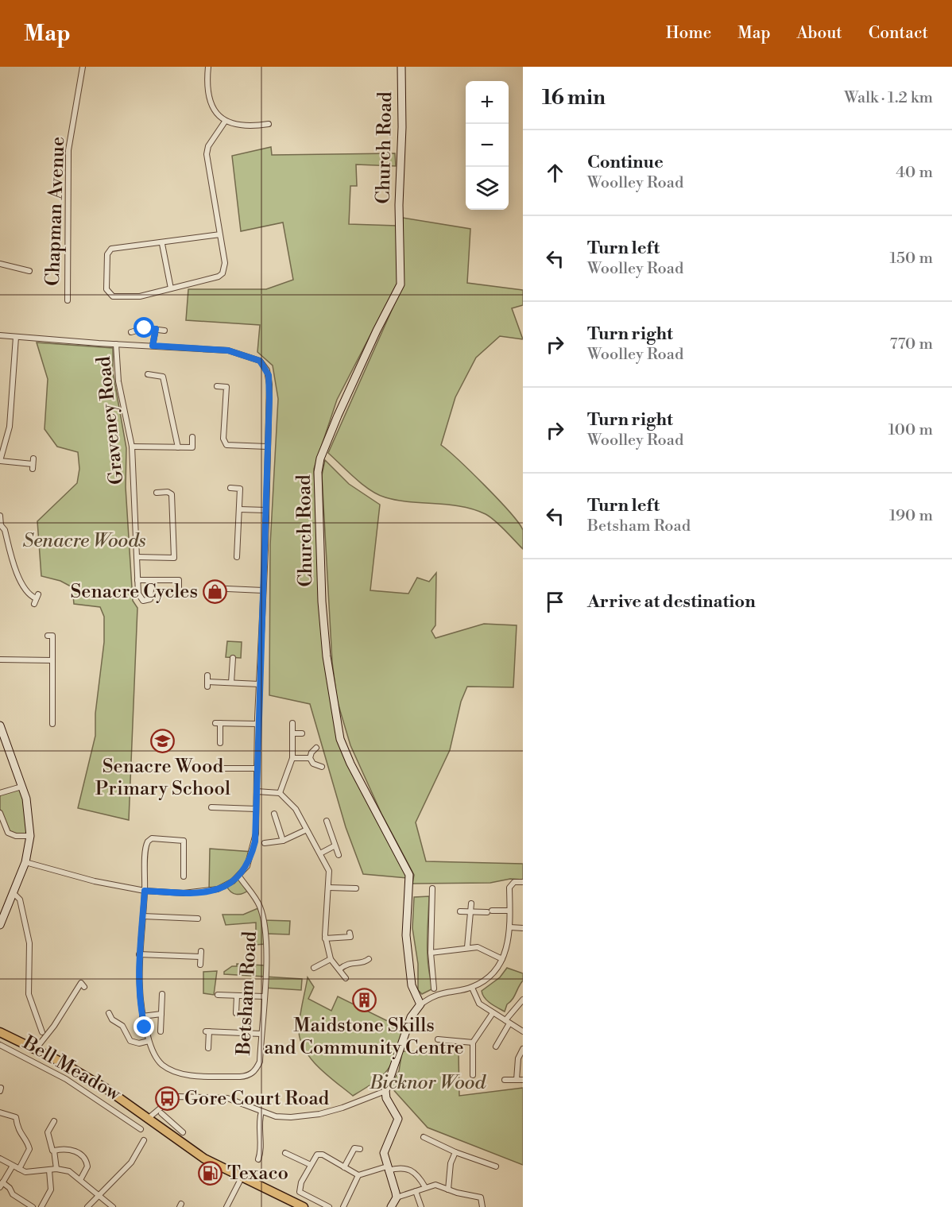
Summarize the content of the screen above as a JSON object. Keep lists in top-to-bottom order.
{
  "streets": {
    "street": [
      "Church Road",
      "Chapman Avenue",
      "Graveney Road",
      "Betsham Road",
      "Bell Meadow"
    ]
  },
  "parks": ["Senacre Woods", "Bicknor Wood"],
  "places": {
    "shop": ["Senacre Cycles"],
    "school or university": ["Senacre Wood Primary School"],
    "building": ["Maidstone Skills and Community Centre"],
    "bus stop": ["Gore Court Road"],
    "fuel station": ["Texaco"]
  },
  "page": {
    "header": "Map",
    "nav": [
      "Home",
      "Map",
      "About",
      "Contact"
    ],
    "heading": ["16 min", "Walk · 1.2 km"],
    "map_buttons": ["+", "−"],
    "list": [
      ["Continue", "Woolley Road", "40 m"],
      ["Turn left", "Woolley Road", "150 m"],
      ["Turn right", "Woolley Road", "770 m"],
      ["Turn right", "Woolley Road", "100 m"],
      ["Turn left", "Betsham Road", "190 m"],
      "Arrive at destination"
    ]
  }
}
